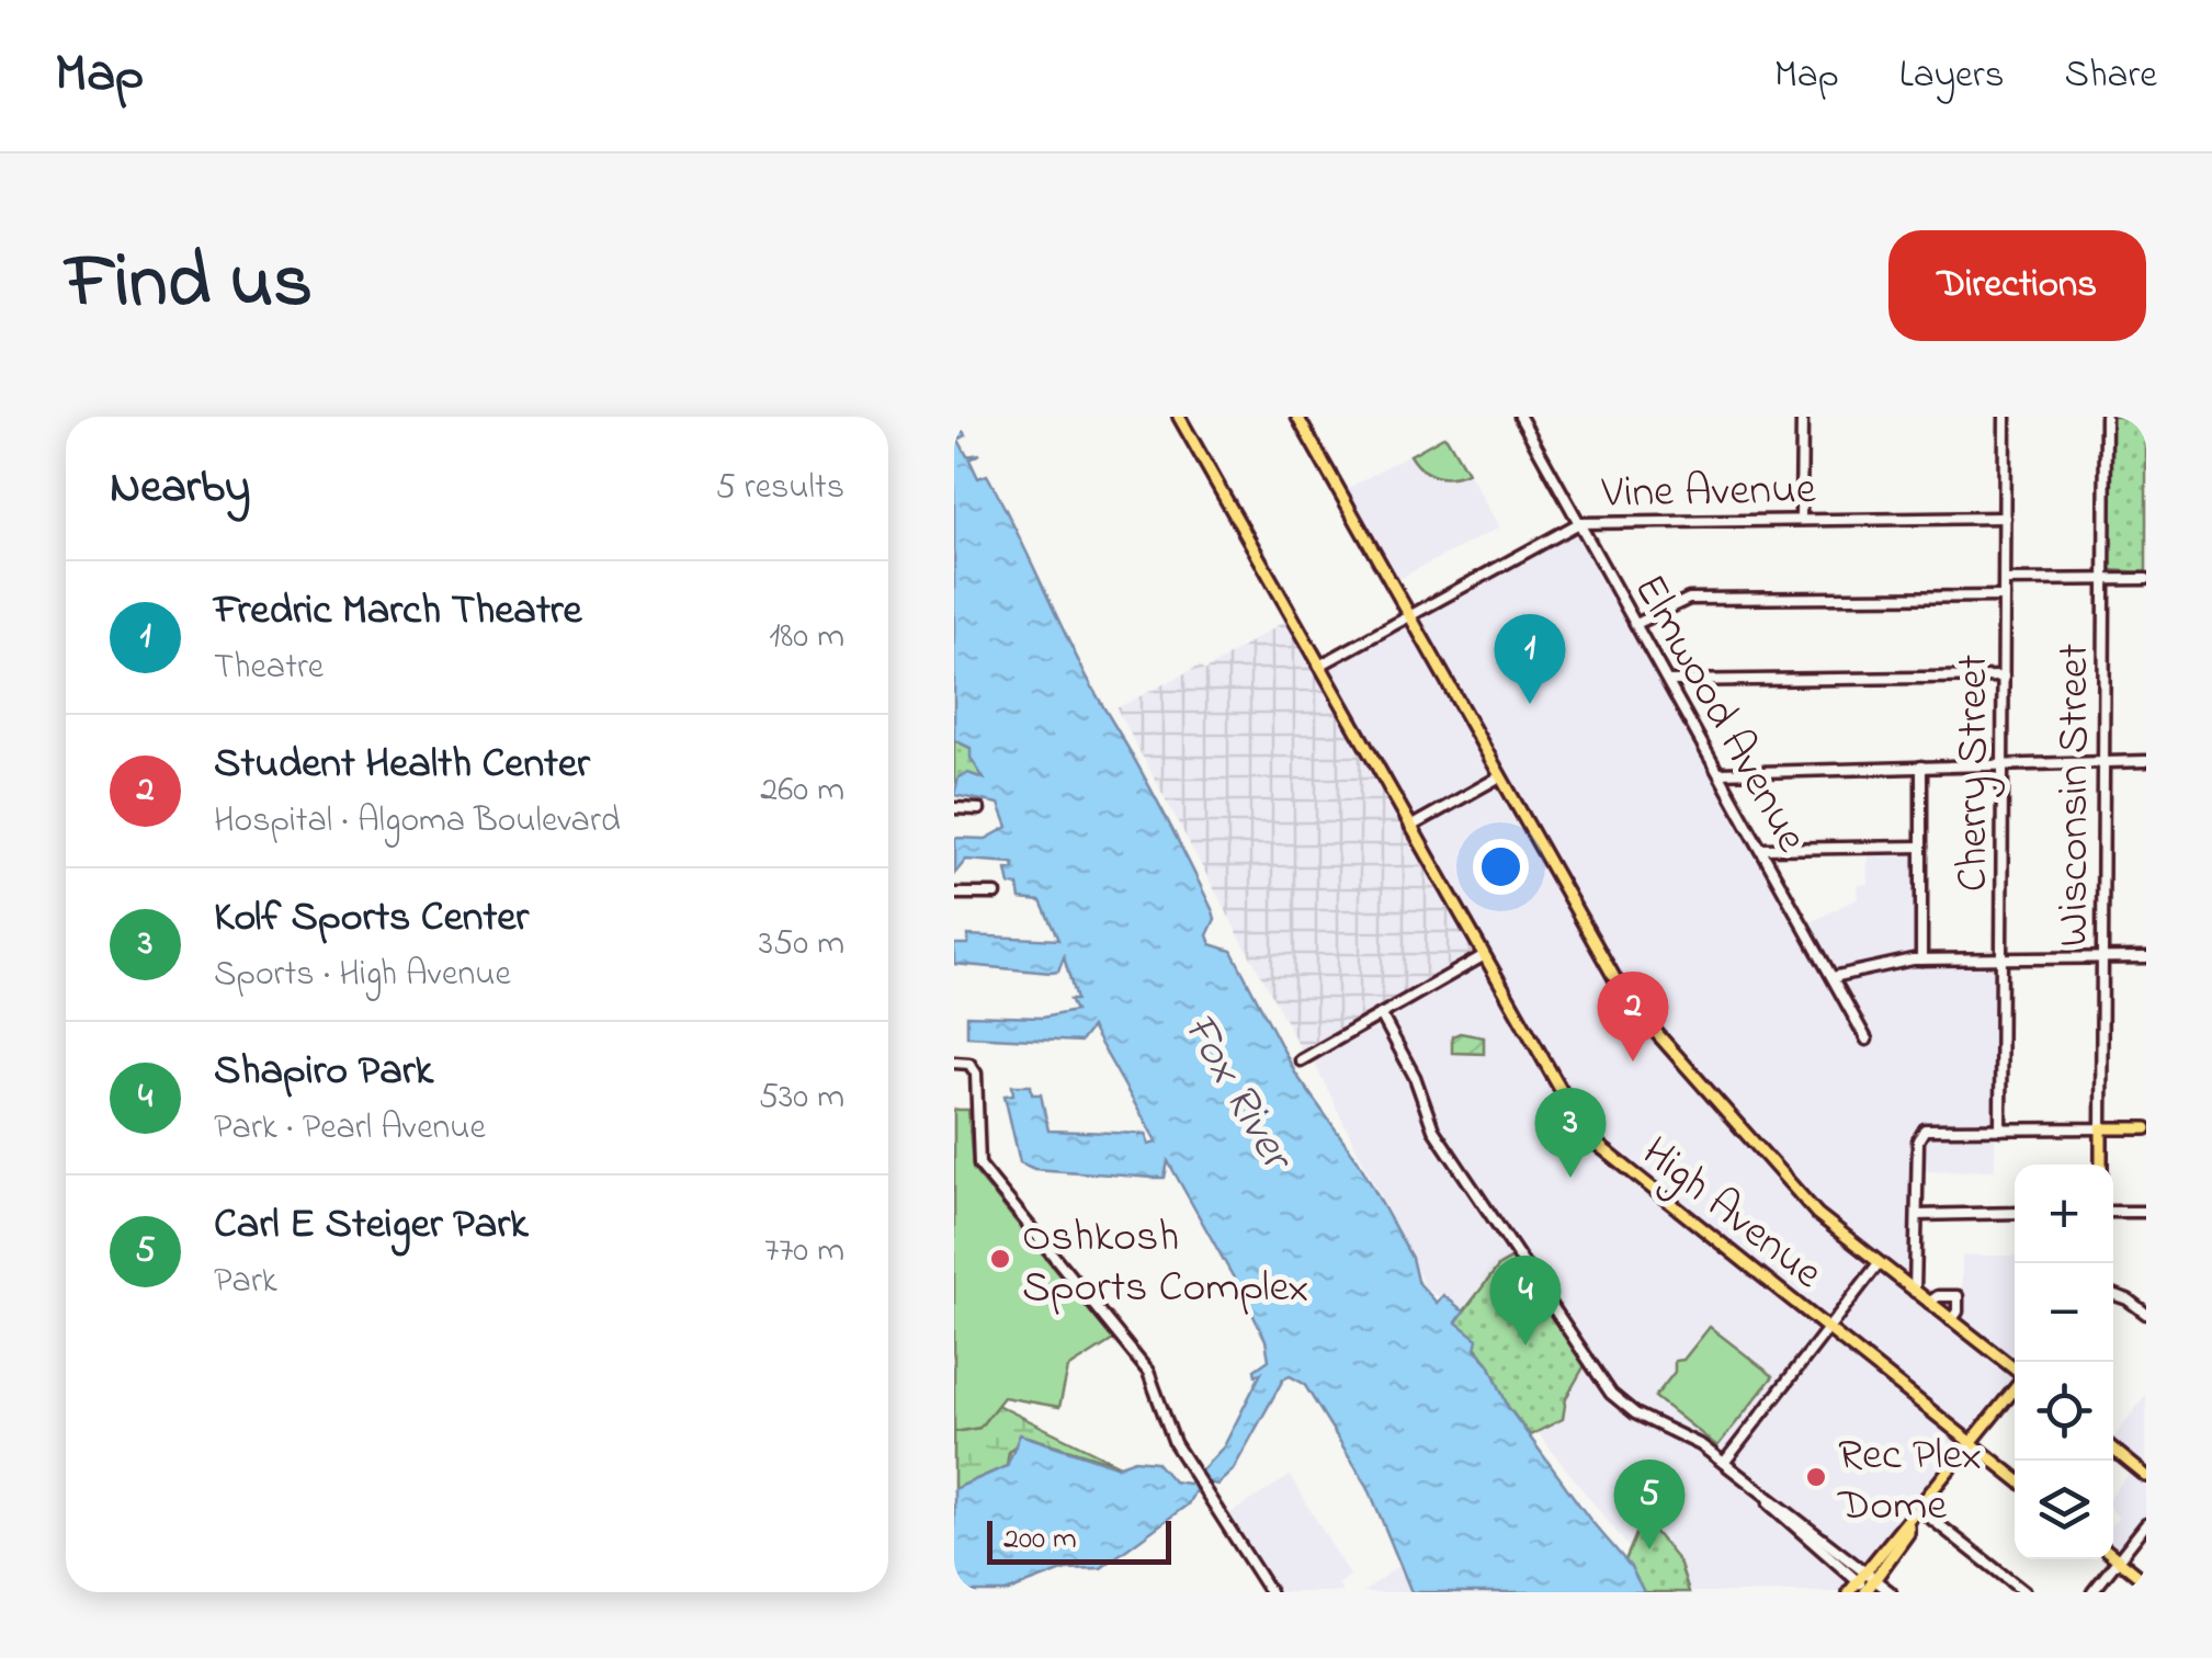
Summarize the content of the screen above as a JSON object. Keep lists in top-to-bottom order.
{
  "streets": {
    "main road": ["Wisconsin Street", "High Avenue"],
    "street": ["Vine Avenue", "Elmwood Avenue", "Cherry Street"]
  },
  "crossings": [
    ["Vine Avenue", "Elmwood Avenue"],
    ["Vine Avenue", "Cherry Street"],
    ["Vine Avenue", "High Avenue"]
  ],
  "water": ["Fox River"],
  "places": ["Oshkosh Sports Complex", "Rec Plex Dome"],
  "scale_bar": "200 m",
  "page": {
    "header": "Map",
    "nav": ["Map", "Layers", "Share"],
    "title": "Find us",
    "buttons": "Directions",
    "heading": ["Nearby", "5 results"],
    "list": [
      {
        "mark": "1",
        "name": "Fredric March Theatre",
        "note": "Theatre",
        "value": "180 m"
      },
      {
        "mark": "2",
        "name": "Student Health Center",
        "note": "Hospital · Algoma Boulevard",
        "value": "260 m"
      },
      {
        "mark": "3",
        "name": "Kolf Sports Center",
        "note": "Sports · High Avenue",
        "value": "350 m"
      },
      {
        "mark": "4",
        "name": "Shapiro Park",
        "note": "Park · Pearl Avenue",
        "value": "530 m"
      },
      {
        "mark": "5",
        "name": "Carl E Steiger Park",
        "note": "Park",
        "value": "770 m"
      }
    ],
    "pins": [
      "1",
      "2",
      "3",
      "4",
      "5"
    ],
    "map_buttons": ["+", "−"],
    "scale": "200 m"
  }
}
